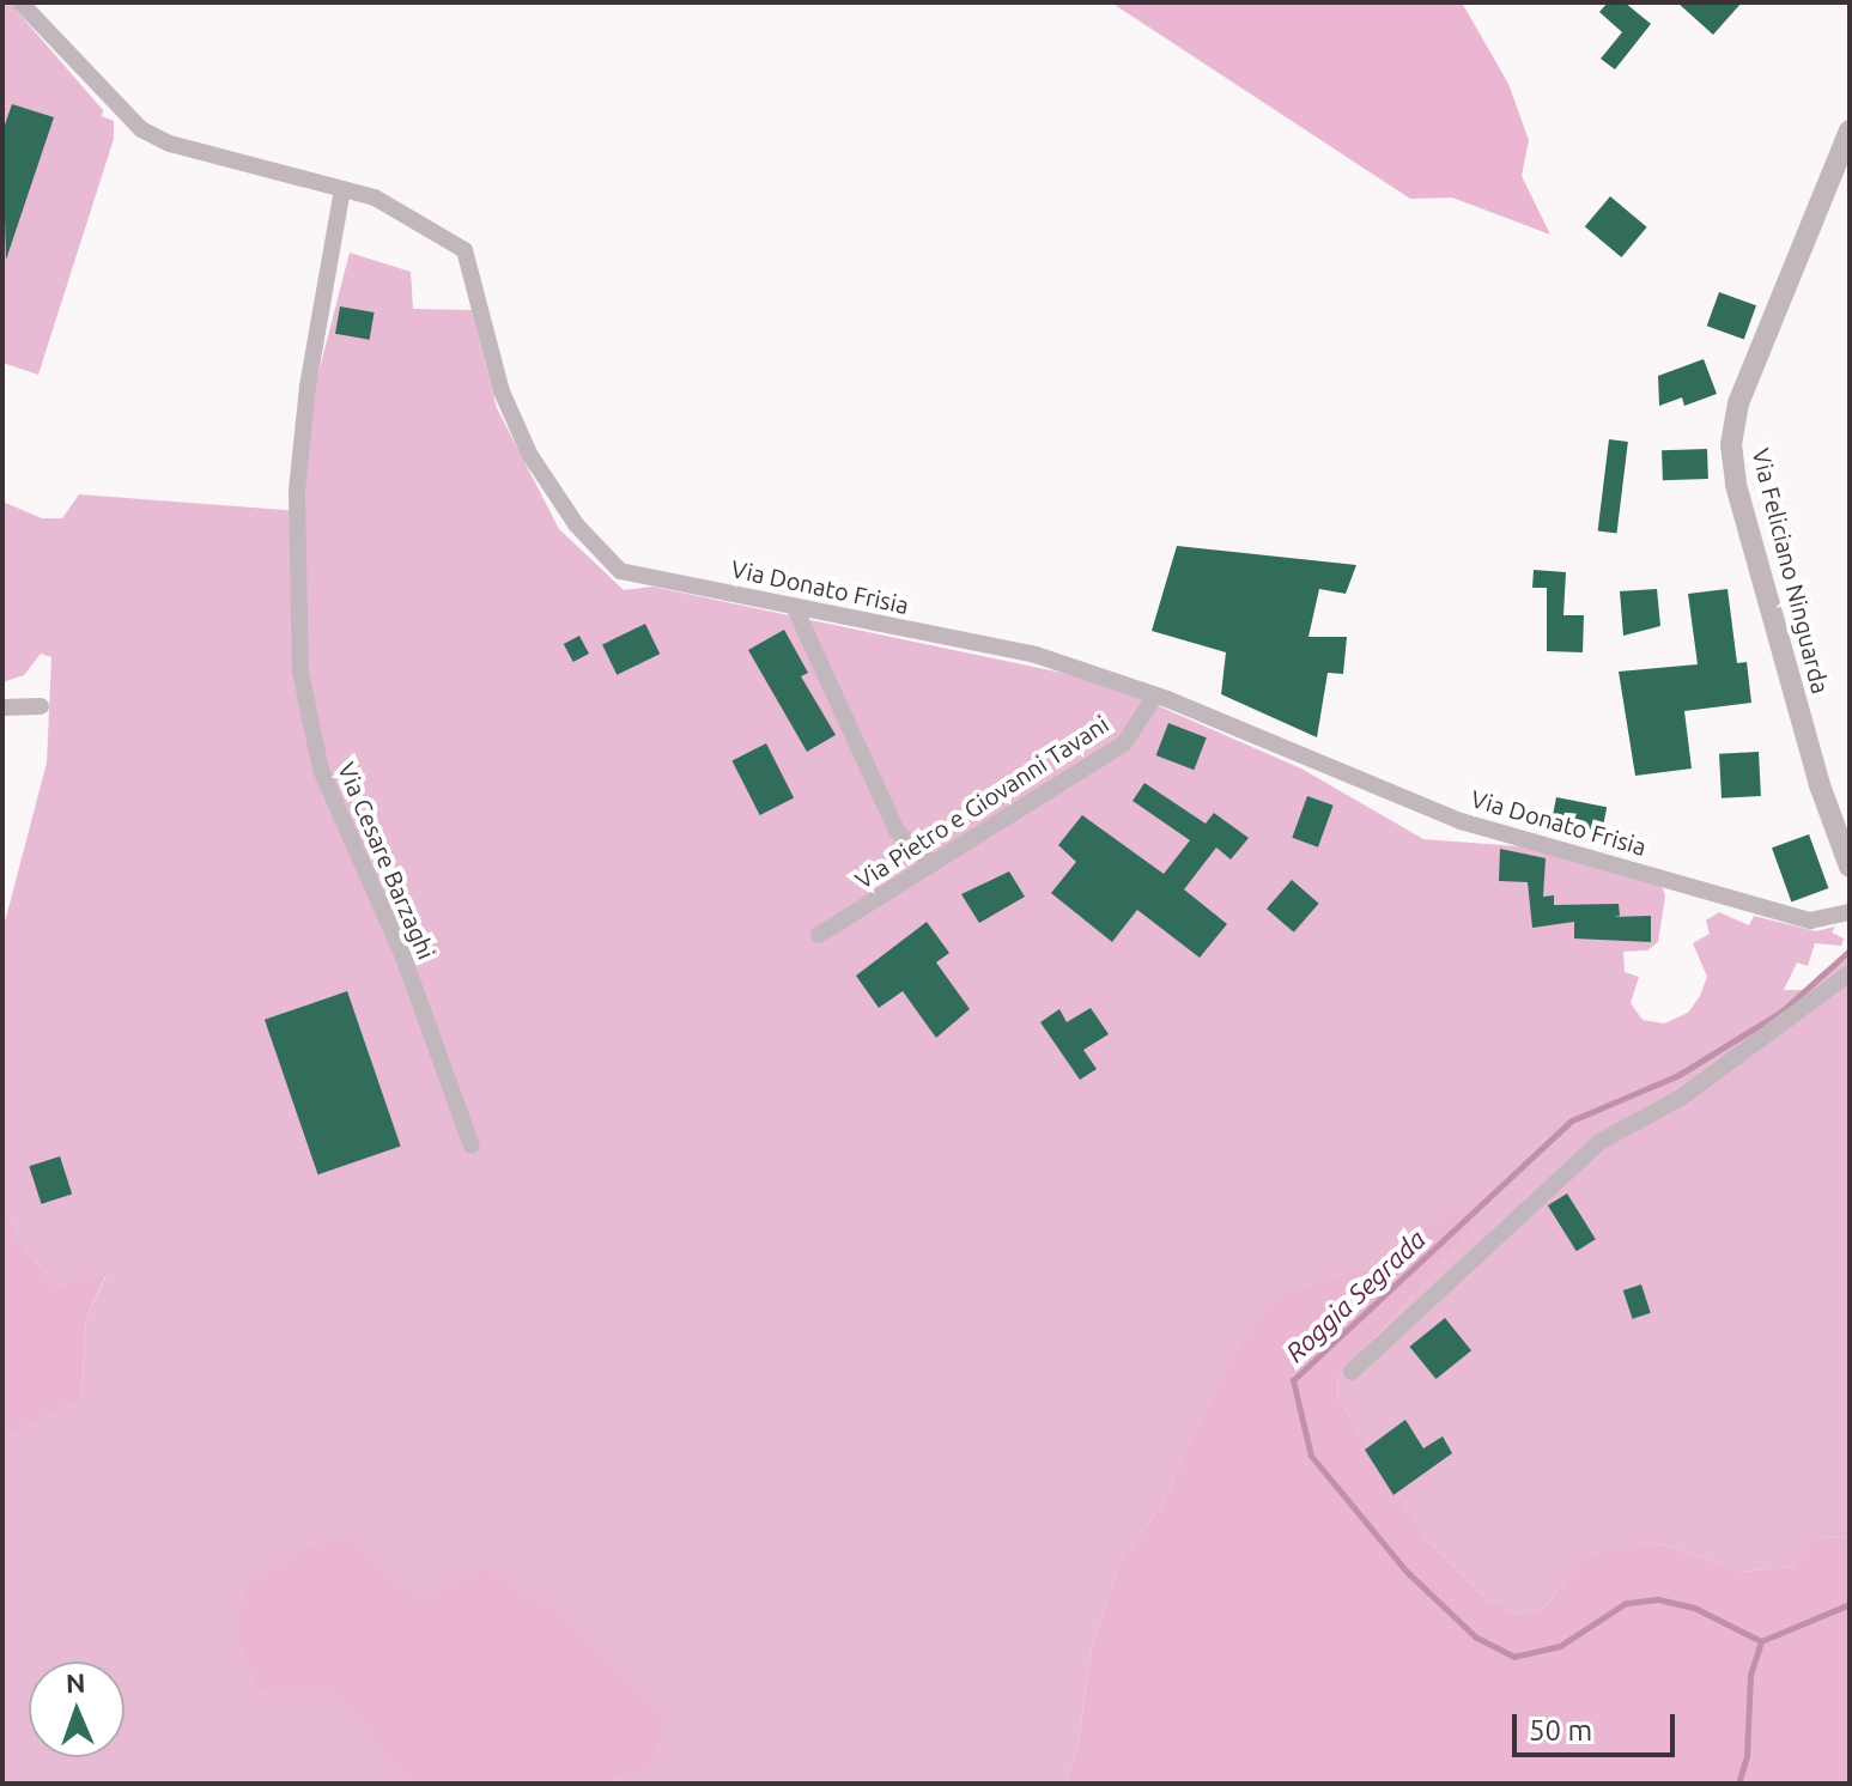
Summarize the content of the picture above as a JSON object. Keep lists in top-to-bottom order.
{
  "streets": {
    "street": [
      "Via Feliciano Ninguarda",
      "Via Donato Frisia",
      "Via Pietro e Giovanni Tavani",
      "Via Cesare Barzaghi"
    ]
  },
  "crossings": [
    ["Via Donato Frisia", "Via Pietro e Giovanni Tavani"],
    ["Via Donato Frisia", "Via Cesare Barzaghi"]
  ],
  "water": ["Roggia Segrada"],
  "scale_bar": "50 m",
  "north": "top"
}
